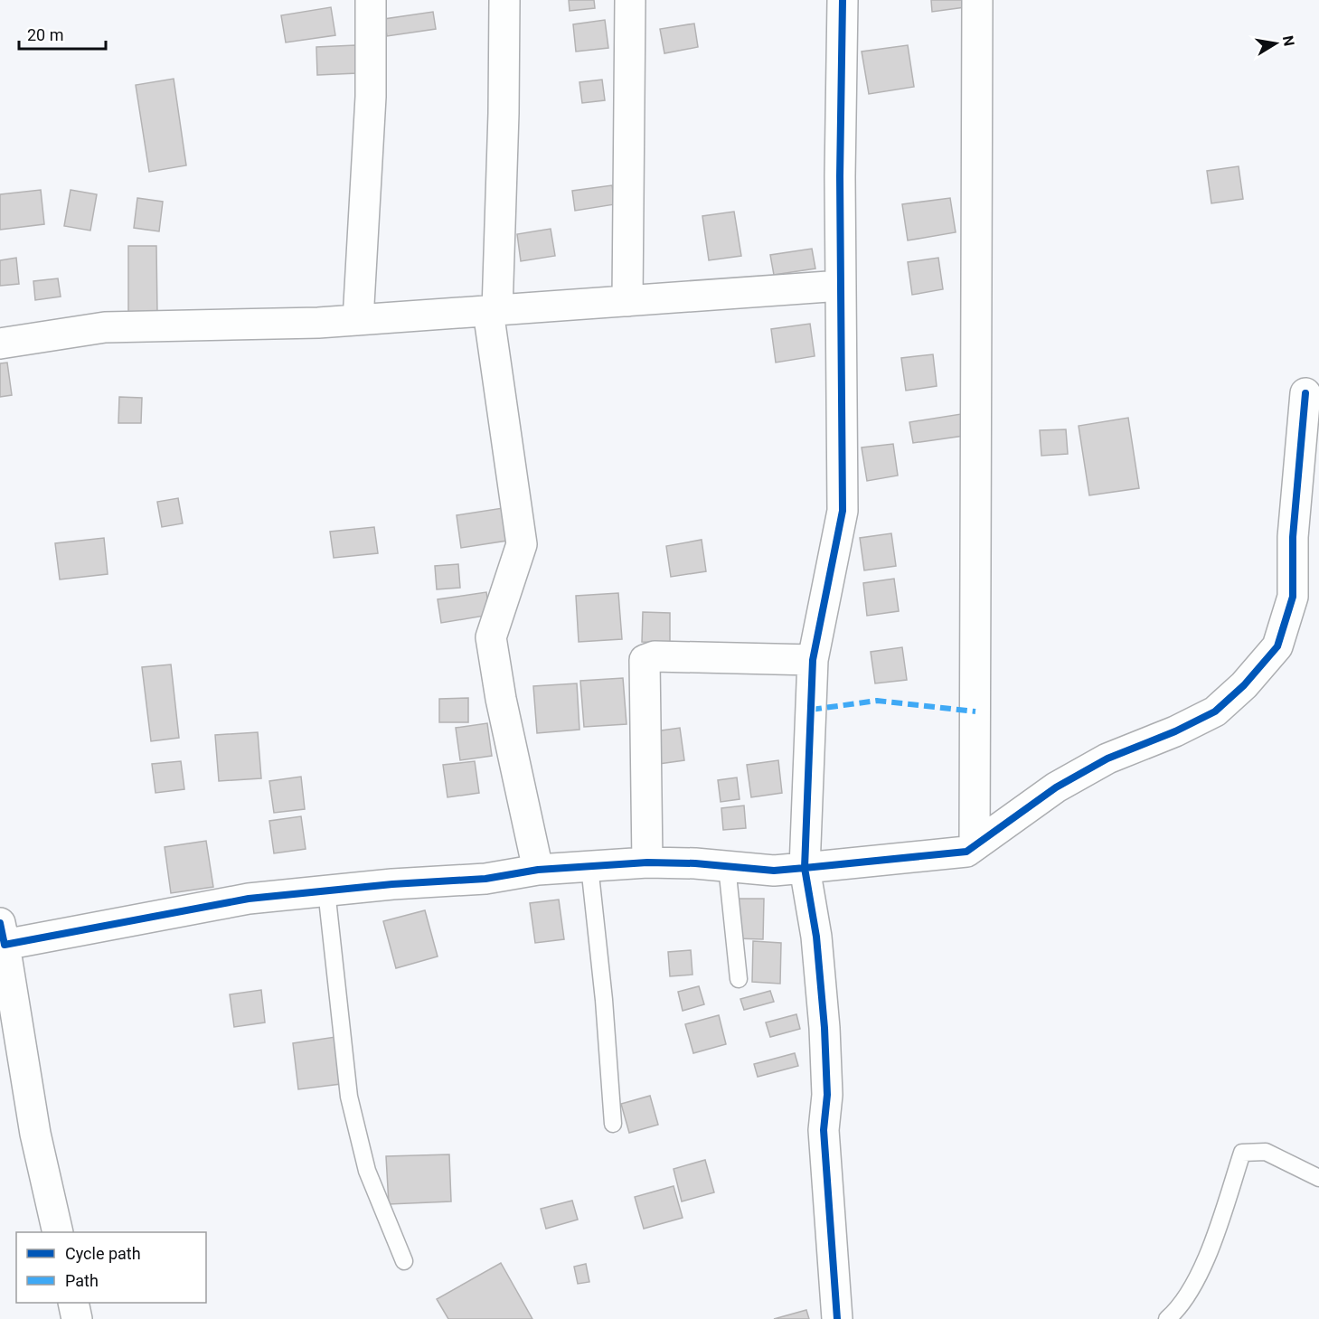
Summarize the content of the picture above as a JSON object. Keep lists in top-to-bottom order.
{
  "legend": ["Cycle path", "Path"],
  "scale_bar": "20 m",
  "north": "right"
}
